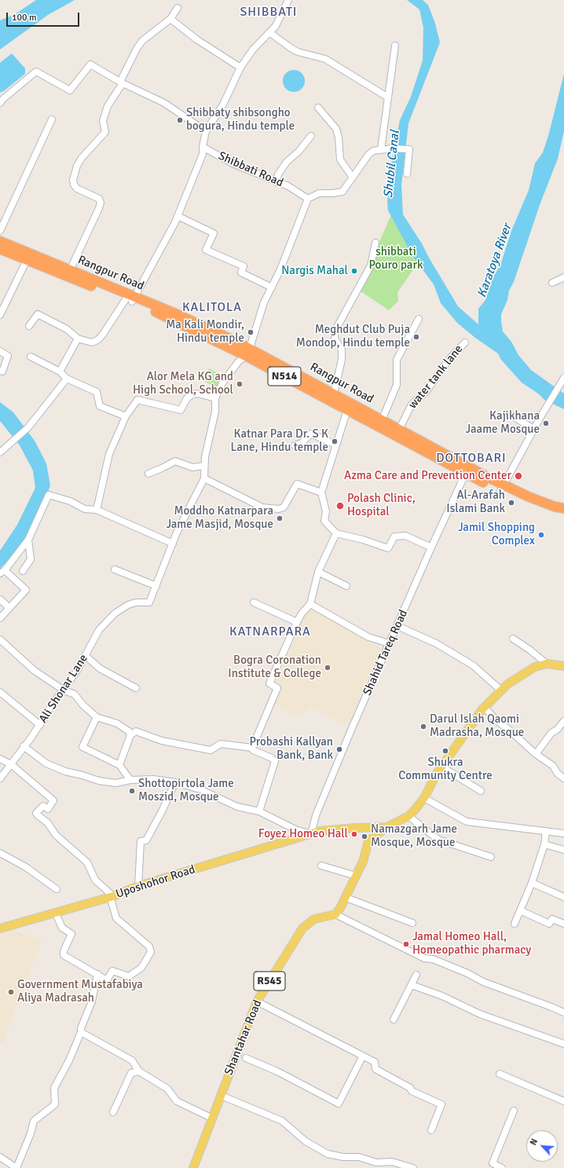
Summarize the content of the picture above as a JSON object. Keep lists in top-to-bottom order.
{
  "streets": {
    "highway": ["Rangpur Road", "N514"],
    "main road": ["Uposhohor Road", "R545", "Shantahar Road"],
    "street": [
      "Shibbati Road",
      "water tank lane",
      "Shahid Tareq Road",
      "Ali Shonar Lane"
    ]
  },
  "crossings": [
    ["Rangpur Road", "water tank lane"],
    ["Rangpur Road", "Shahid Tareq Road"],
    ["Shahid Tareq Road", "Uposhohor Road"]
  ],
  "districts": [
    "SHIBBATI",
    "KALITOLA",
    "DOTTOBARI",
    "KATNARPARA"
  ],
  "water": ["Shubil Canal", "Karatoya River"],
  "parks": ["shibbati Pouro park"],
  "places": [
    "Shibbaty shibsongho bogura, Hindu temple",
    "Nargis Mahal",
    "Ma Kali Mondir, Hindu temple",
    "Meghdut Club Puja Mondop, Hindu temple",
    "Alor Mela KG and High School, School",
    "Kajikhana Jaame Mosque",
    "Katnar Para Dr. S K Lane, Hindu temple",
    "Azma Care and Prevention Center",
    "Al-Arafah Islami Bank",
    "Polash Clinic, Hospital",
    "Moddho Katnarpara Jame Masjid, Mosque",
    "Jamil Shopping Complex",
    "Bogra Coronation Institute & College",
    "Darul Islah Qaomi Madrasha, Mosque",
    "Probashi Kallyan Bank, Bank",
    "Shukra Community Centre",
    "Shottopirtola Jame Moszid, Mosque",
    "Foyez Homeo Hall",
    "Namazgarh Jame Mosque, Mosque",
    "Jamal Homeo Hall, Homeopathic pharmacy",
    "Government Mustafabiya Aliya Madrasah"
  ],
  "scale_bar": "100 m",
  "north": "top left"
}
